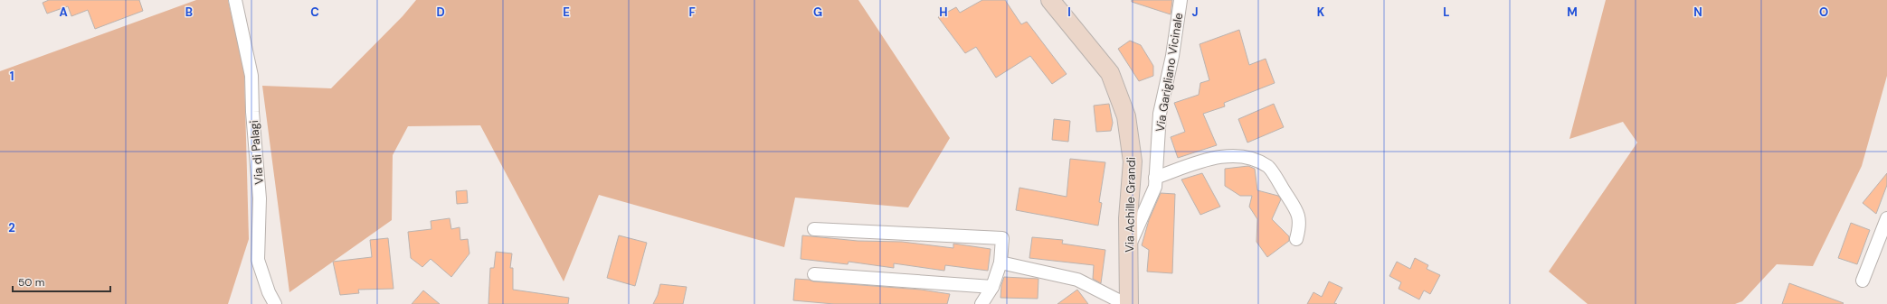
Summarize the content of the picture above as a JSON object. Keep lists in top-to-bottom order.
{
  "streets": {
    "main road": ["Via Achille Grandi"],
    "street": ["Via Garigliano Vicinale", "Via di Palagi"]
  },
  "crossings": [
    ["Via Garigliano Vicinale", "Via Achille Grandi"]
  ],
  "scale_bar": "50 m",
  "grid": {
    "columns": [
      "A",
      "B",
      "C",
      "D",
      "E",
      "F",
      "G",
      "H",
      "I",
      "J",
      "K",
      "L",
      "M",
      "N",
      "O"
    ],
    "rows": ["1", "2"]
  }
}
